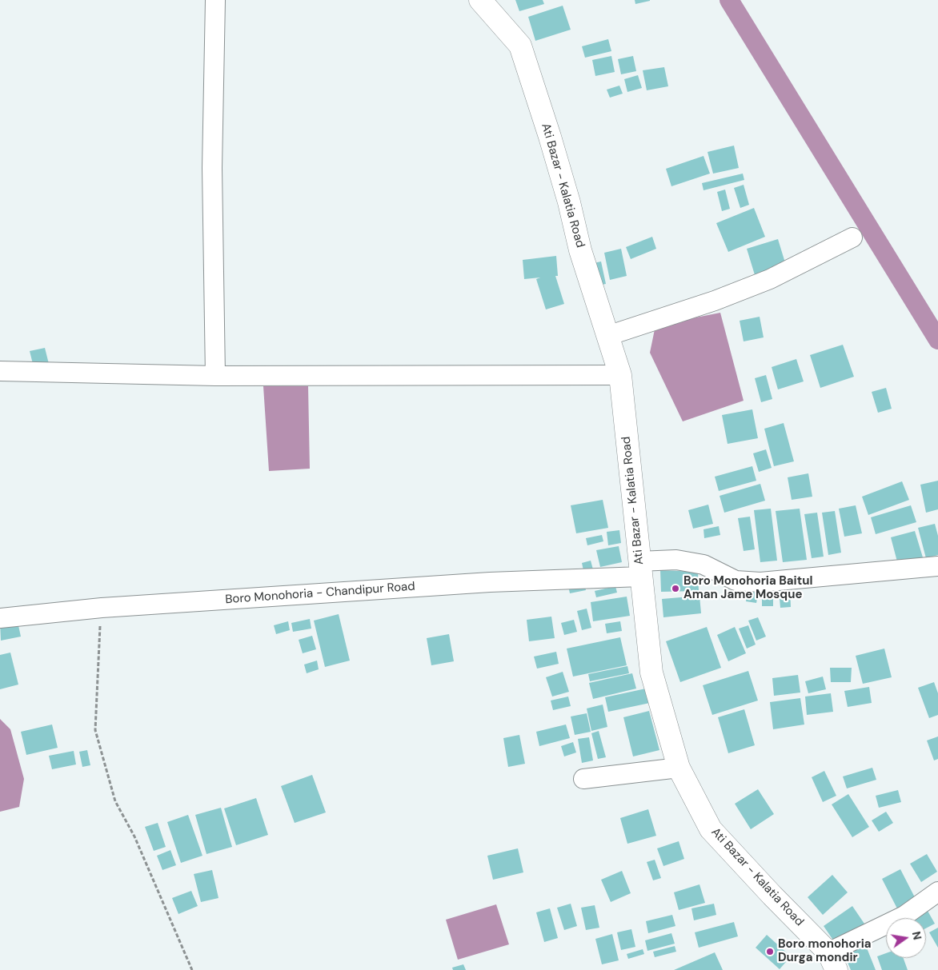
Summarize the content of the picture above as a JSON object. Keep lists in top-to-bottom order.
{
  "streets": {
    "main road": ["Ati Bazar - Kalatia Road"],
    "street": ["Boro Monohoria - Chandipur Road"]
  },
  "crossings": [
    ["Ati Bazar - Kalatia Road", "Boro Monohoria - Chandipur Road"]
  ],
  "places": ["Boro Monohoria Baitul Aman Jame Mosque", "Boro monohoria Durga mondir"],
  "north": "right"
}
